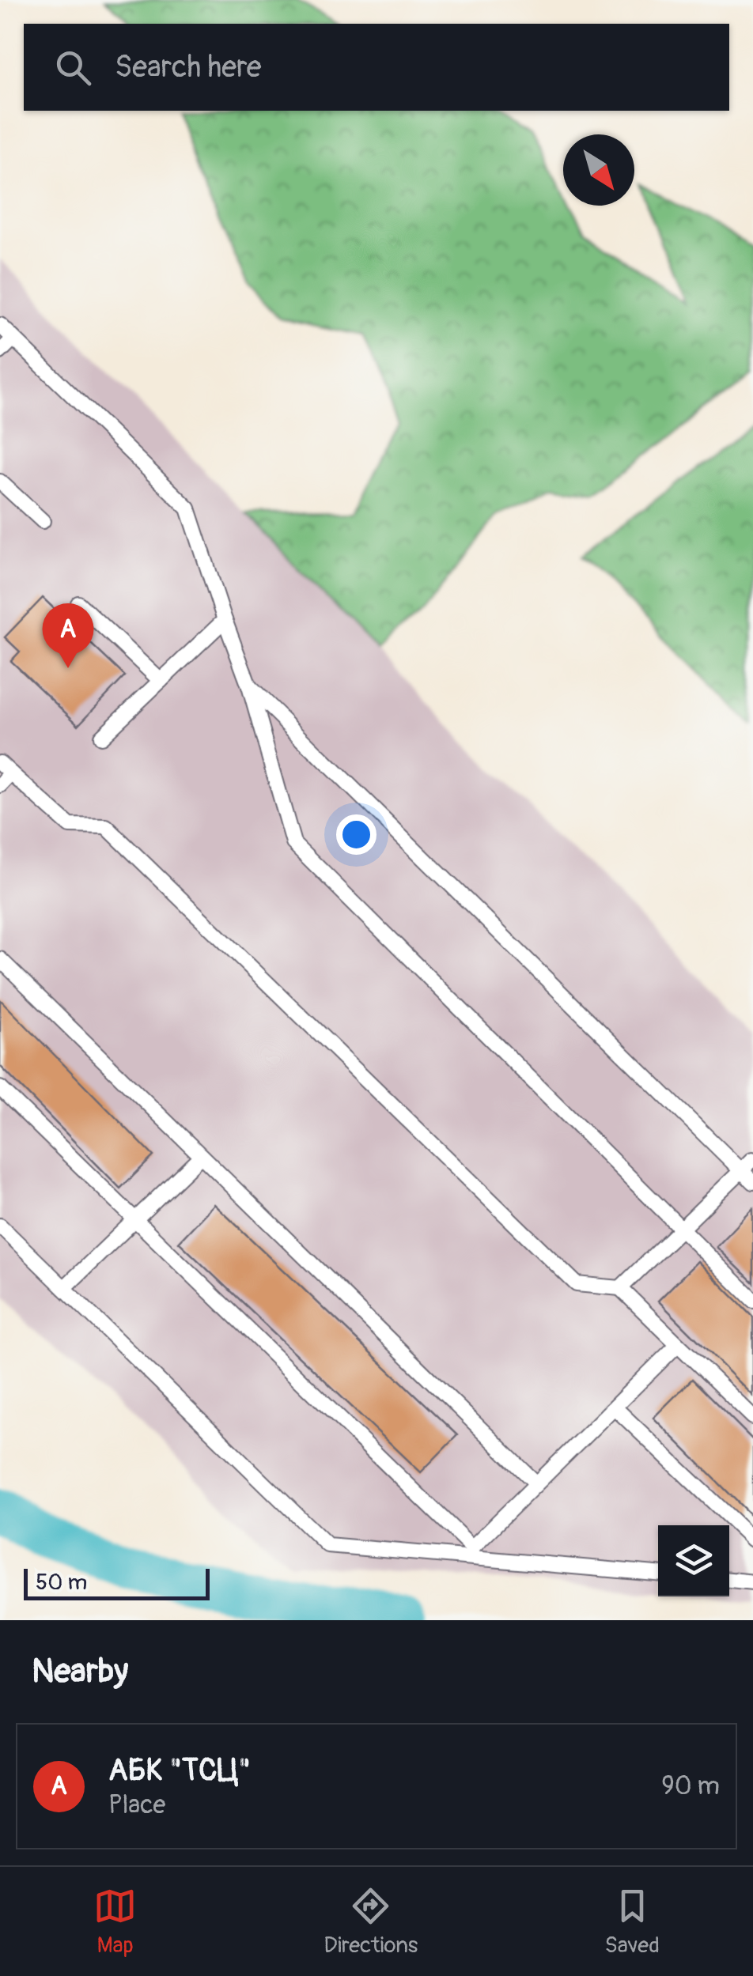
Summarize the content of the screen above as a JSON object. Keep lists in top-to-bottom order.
{
  "scale_bar": "50 m",
  "north": "bottom right",
  "page": {
    "search": "Search here",
    "pins": "A",
    "scale": "50 m",
    "heading": "Nearby",
    "list": [
      {
        "mark": "A",
        "name": "АБК \"ТСЦ\"",
        "note": "Place",
        "value": "90 m"
      }
    ],
    "nav": ["Map", "Directions", "Saved"]
  }
}
